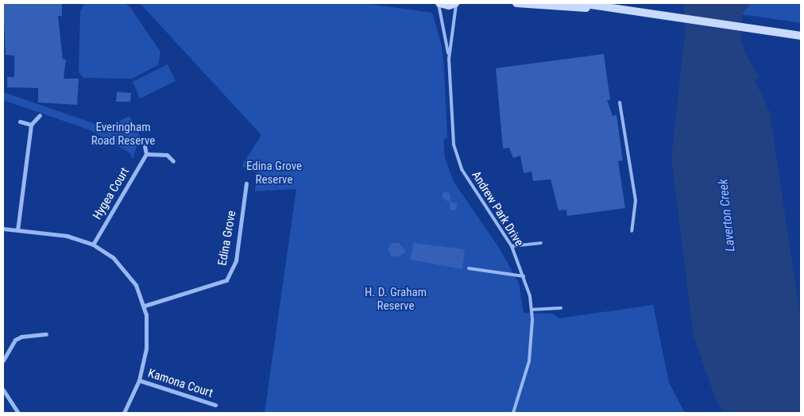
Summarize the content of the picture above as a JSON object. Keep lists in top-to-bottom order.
{
  "streets": {
    "street": ["Hygea Court", "Edina Grove", "Kamona Court"],
    "lane": ["Andrew Park Drive"]
  },
  "water": ["Laverton Creek"],
  "parks": ["Everingham Road Reserve", "Edina Grove Reserve", "H. D. Graham Reserve"]
}
